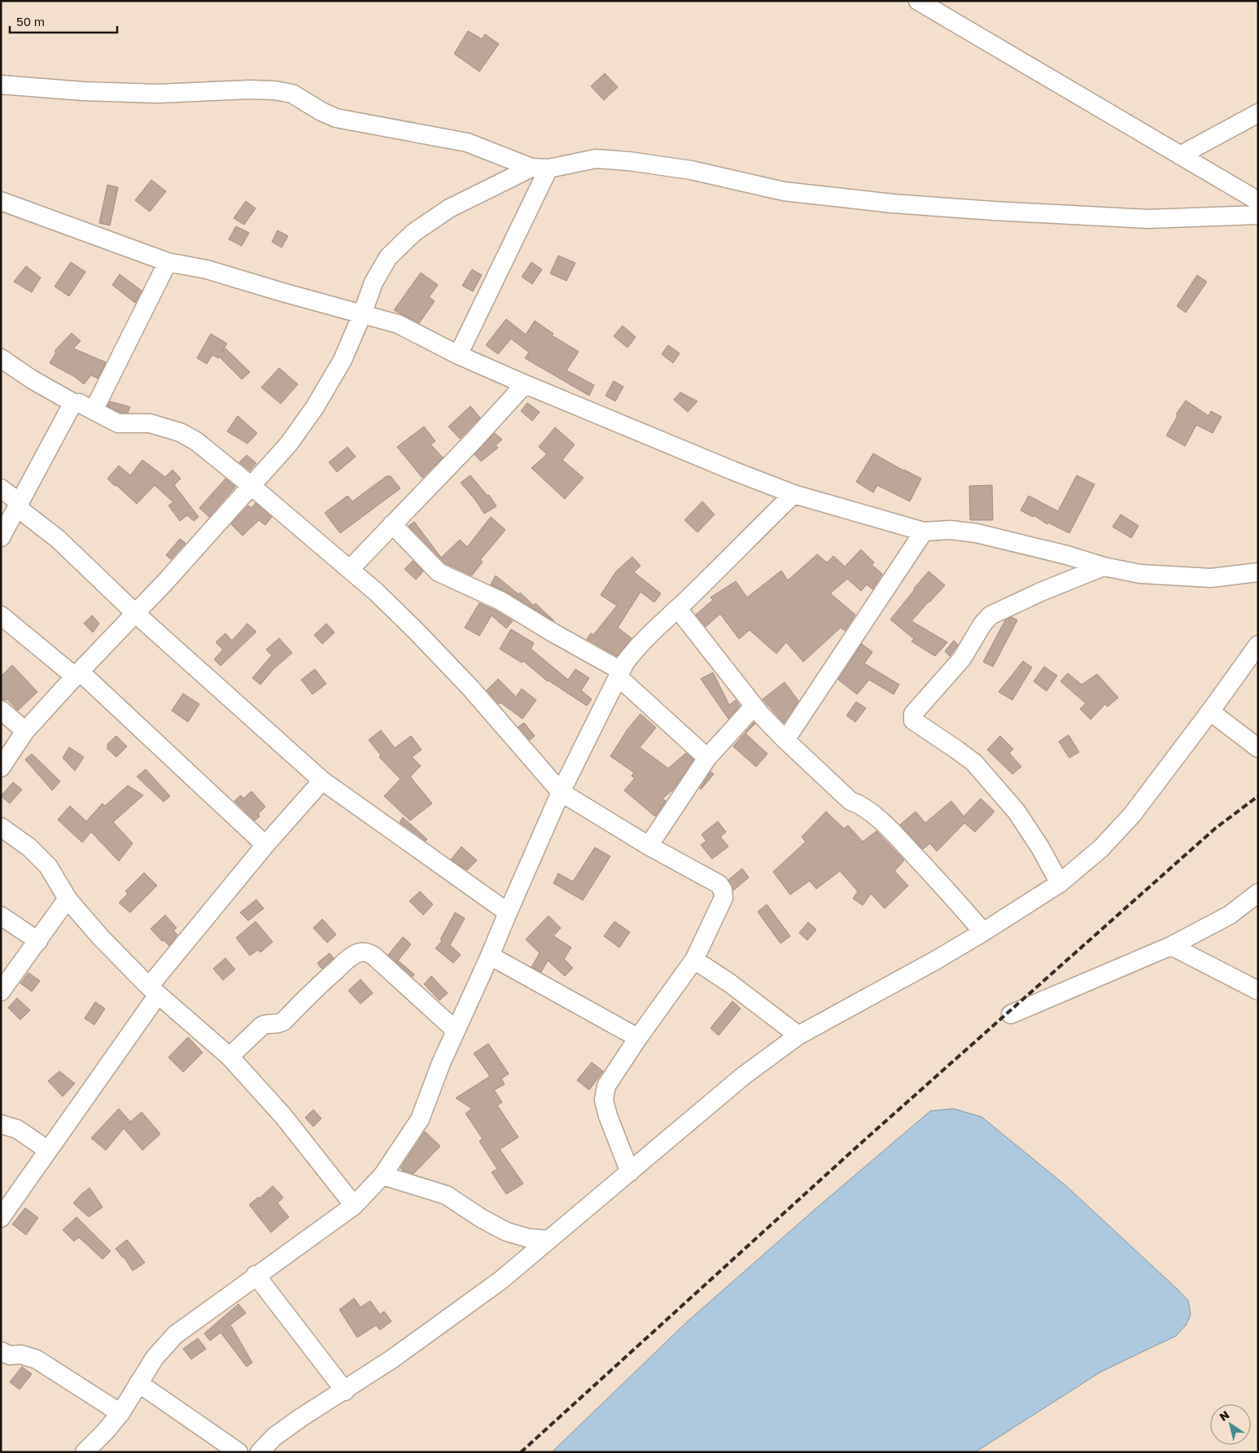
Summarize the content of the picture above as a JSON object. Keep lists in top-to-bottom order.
{
  "scale_bar": "50 m",
  "north": "top left"
}
